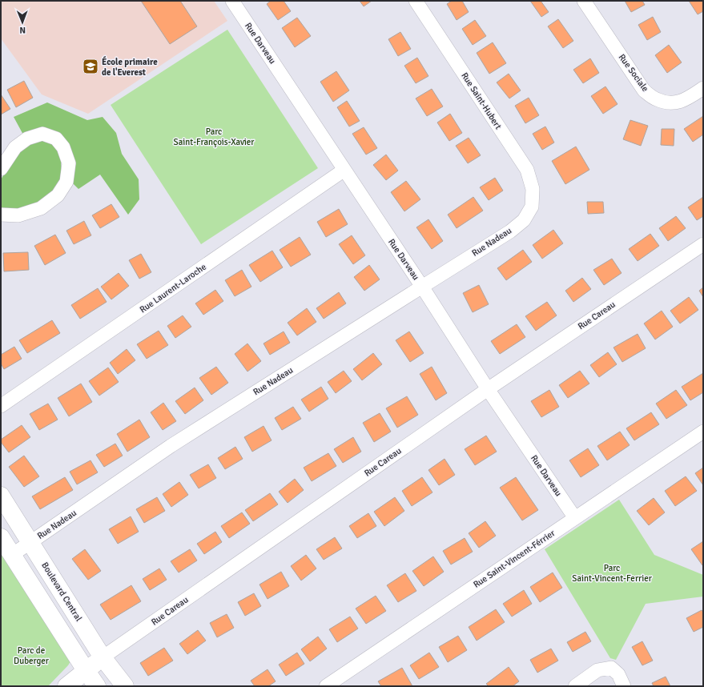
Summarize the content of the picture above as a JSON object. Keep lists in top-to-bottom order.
{
  "streets": {
    "street": [
      "Rue Darveau",
      "Rue Sociale",
      "Rue Saint-Hubert",
      "Rue Nadeau",
      "Rue Laurent-Laroche",
      "Rue Careau",
      "Rue Saint-Vincent-Férrier",
      "Boulevard Central"
    ]
  },
  "crossings": [
    ["Rue Darveau", "Rue Nadeau"],
    ["Rue Darveau", "Rue Laurent-Laroche"],
    ["Rue Darveau", "Rue Careau"],
    ["Rue Darveau", "Rue Saint-Vincent-Férrier"],
    ["Rue Saint-Hubert", "Rue Nadeau"],
    ["Rue Nadeau", "Boulevard Central"],
    ["Rue Careau", "Boulevard Central"]
  ],
  "parks": ["Parc Saint-François-Xavier", "Parc Saint-Vincent-Ferrier", "Parc de Duberger"],
  "places": {
    "school or university": ["École primaire de l'Everest"]
  },
  "north": "bottom"
}
